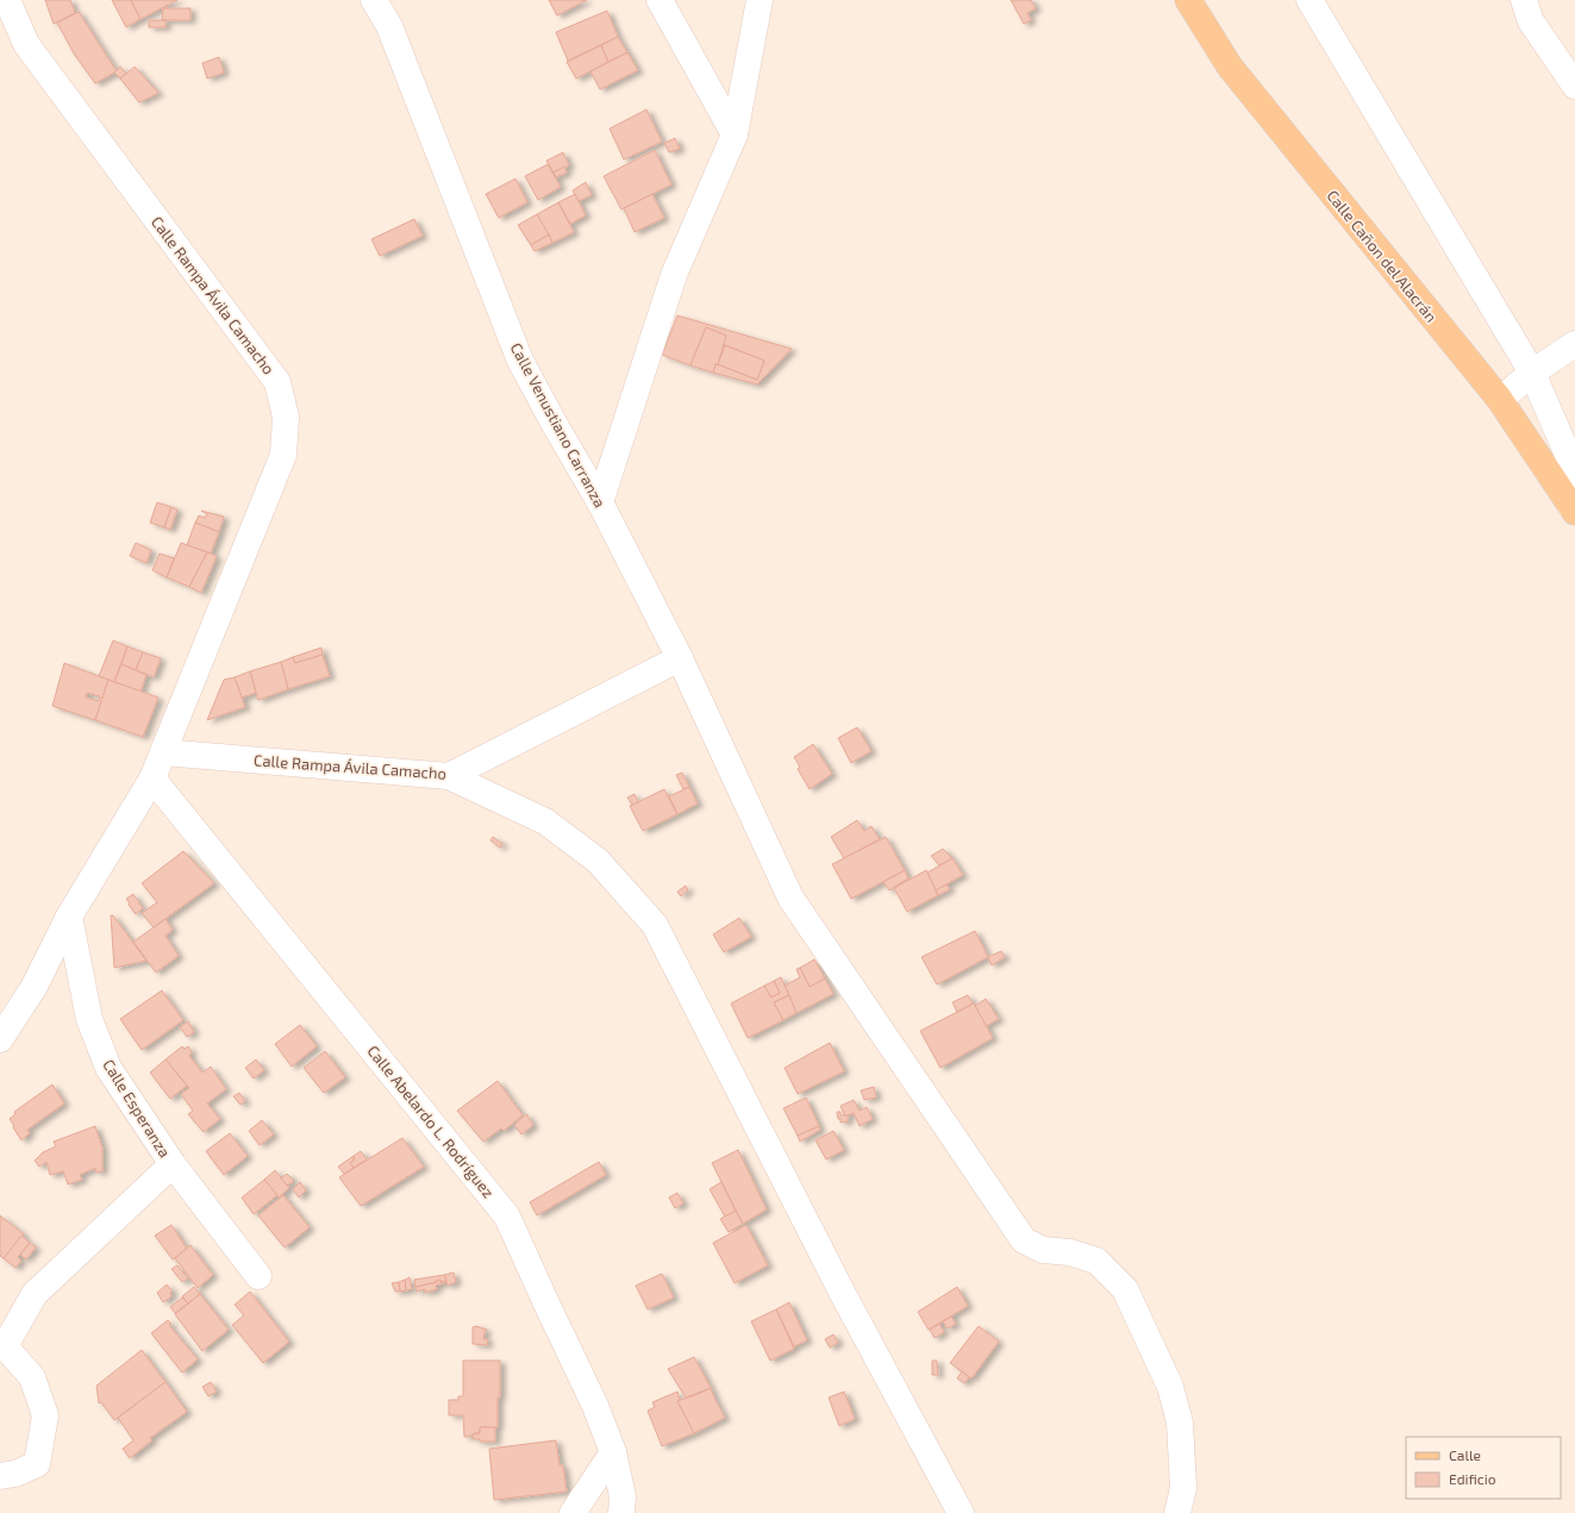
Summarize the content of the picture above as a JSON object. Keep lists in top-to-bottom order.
{
  "streets": {
    "main road": ["Calle Cañon del Alacrán"],
    "street": [
      "Calle Rampa Ávila Camacho",
      "Calle Venustiano Carranza",
      "Calle Esperanza",
      "Calle Abelardo L. Rodríguez"
    ]
  },
  "crossings": [
    ["Calle Rampa Ávila Camacho", "Calle Venustiano Carranza"],
    ["Calle Rampa Ávila Camacho", "Calle Esperanza"],
    ["Calle Rampa Ávila Camacho", "Calle Abelardo L. Rodríguez"]
  ],
  "legend": ["Calle", "Edificio"]
}
